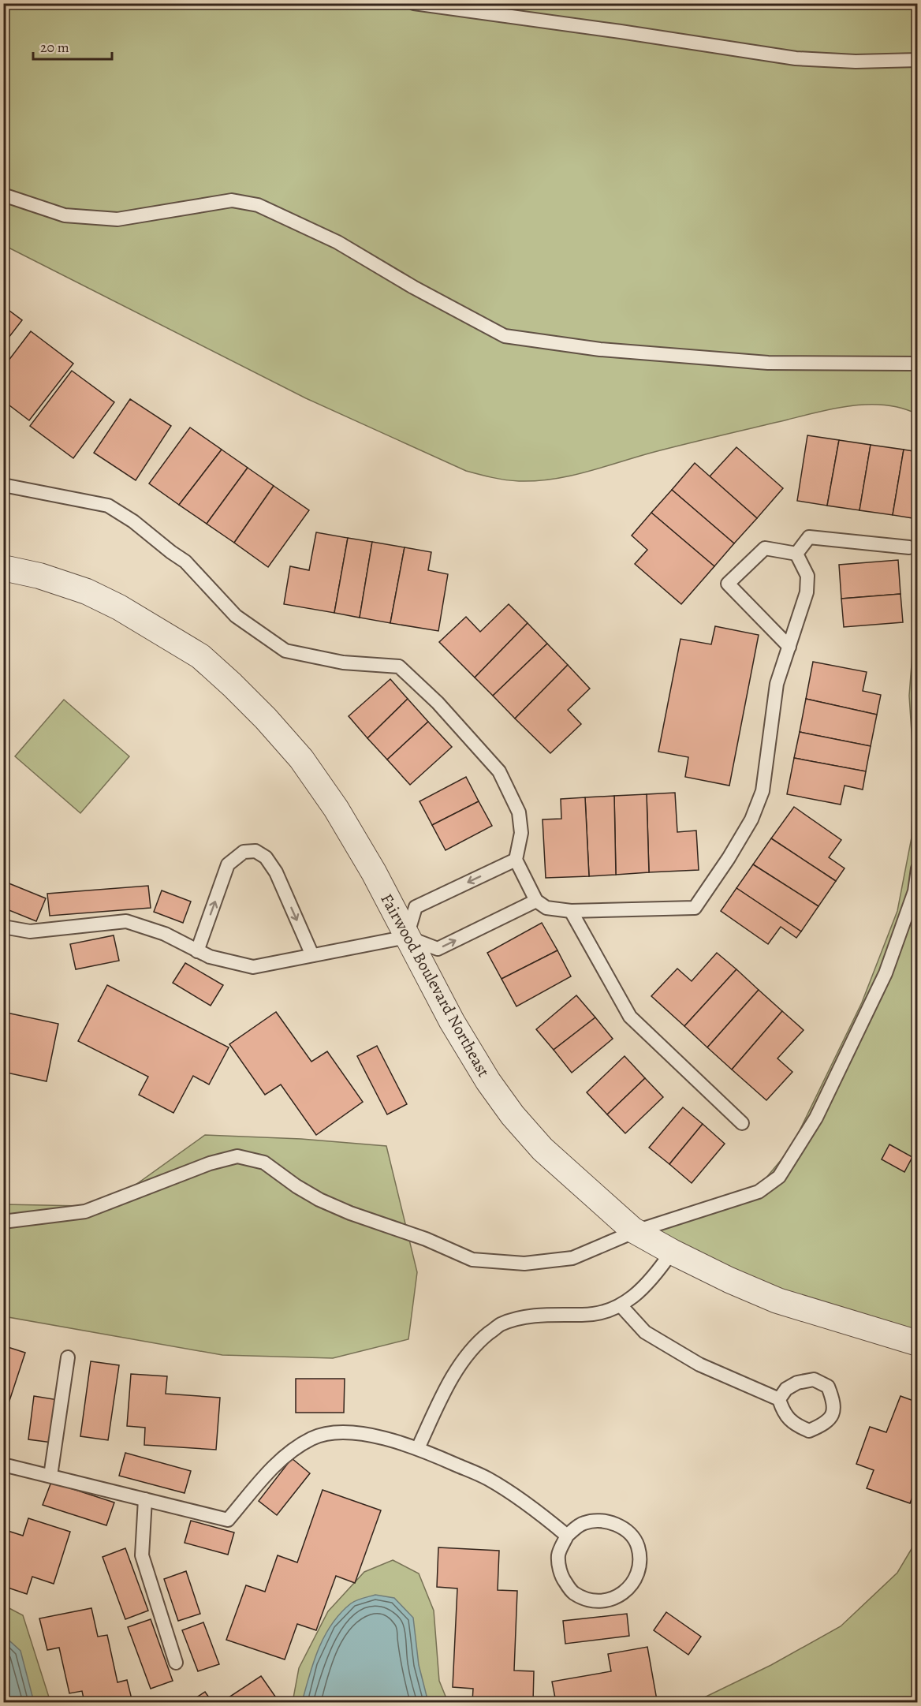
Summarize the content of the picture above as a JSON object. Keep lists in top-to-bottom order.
{
  "streets": {
    "street": ["Fairwood Boulevard Northeast"]
  },
  "scale_bar": "20 m"
}
